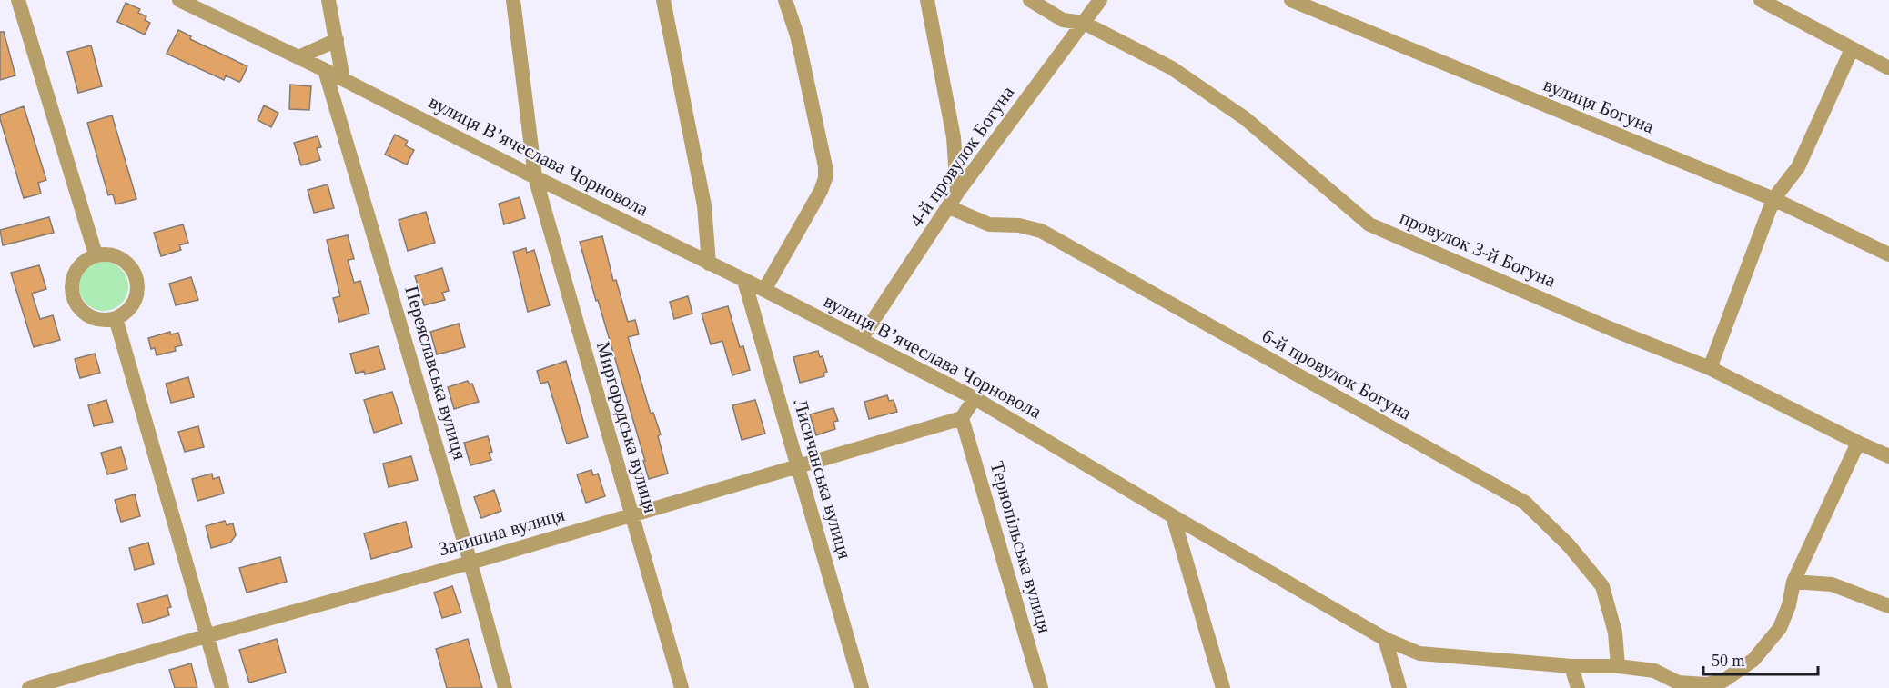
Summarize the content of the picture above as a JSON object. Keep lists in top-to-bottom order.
{
  "streets": {
    "street": [
      "вулиця Богуна",
      "вулиця Вʼячеслава Чорновола",
      "4-й провулок Богуна",
      "провулок 3-й Богуна",
      "Переяславська вулиця",
      "6-й провулок Богуна",
      "Миргородська вулиця",
      "Лисичанська вулиця",
      "Затишна вулиця",
      "Тернопільська вулиця"
    ]
  },
  "crossings": [
    ["вулиця Вʼячеслава Чорновола", "4-й провулок Богуна"],
    ["вулиця Вʼячеслава Чорновола", "Переяславська вулиця"],
    ["вулиця Вʼячеслава Чорновола", "6-й провулок Богуна"],
    ["вулиця Вʼячеслава Чорновола", "Миргородська вулиця"],
    ["вулиця Вʼячеслава Чорновола", "Лисичанська вулиця"],
    ["4-й провулок Богуна", "провулок 3-й Богуна"],
    ["4-й провулок Богуна", "6-й провулок Богуна"],
    ["Переяславська вулиця", "Затишна вулиця"],
    ["Миргородська вулиця", "Затишна вулиця"],
    ["Лисичанська вулиця", "Затишна вулиця"],
    ["Затишна вулиця", "Тернопільська вулиця"]
  ],
  "scale_bar": "50 m"
}
